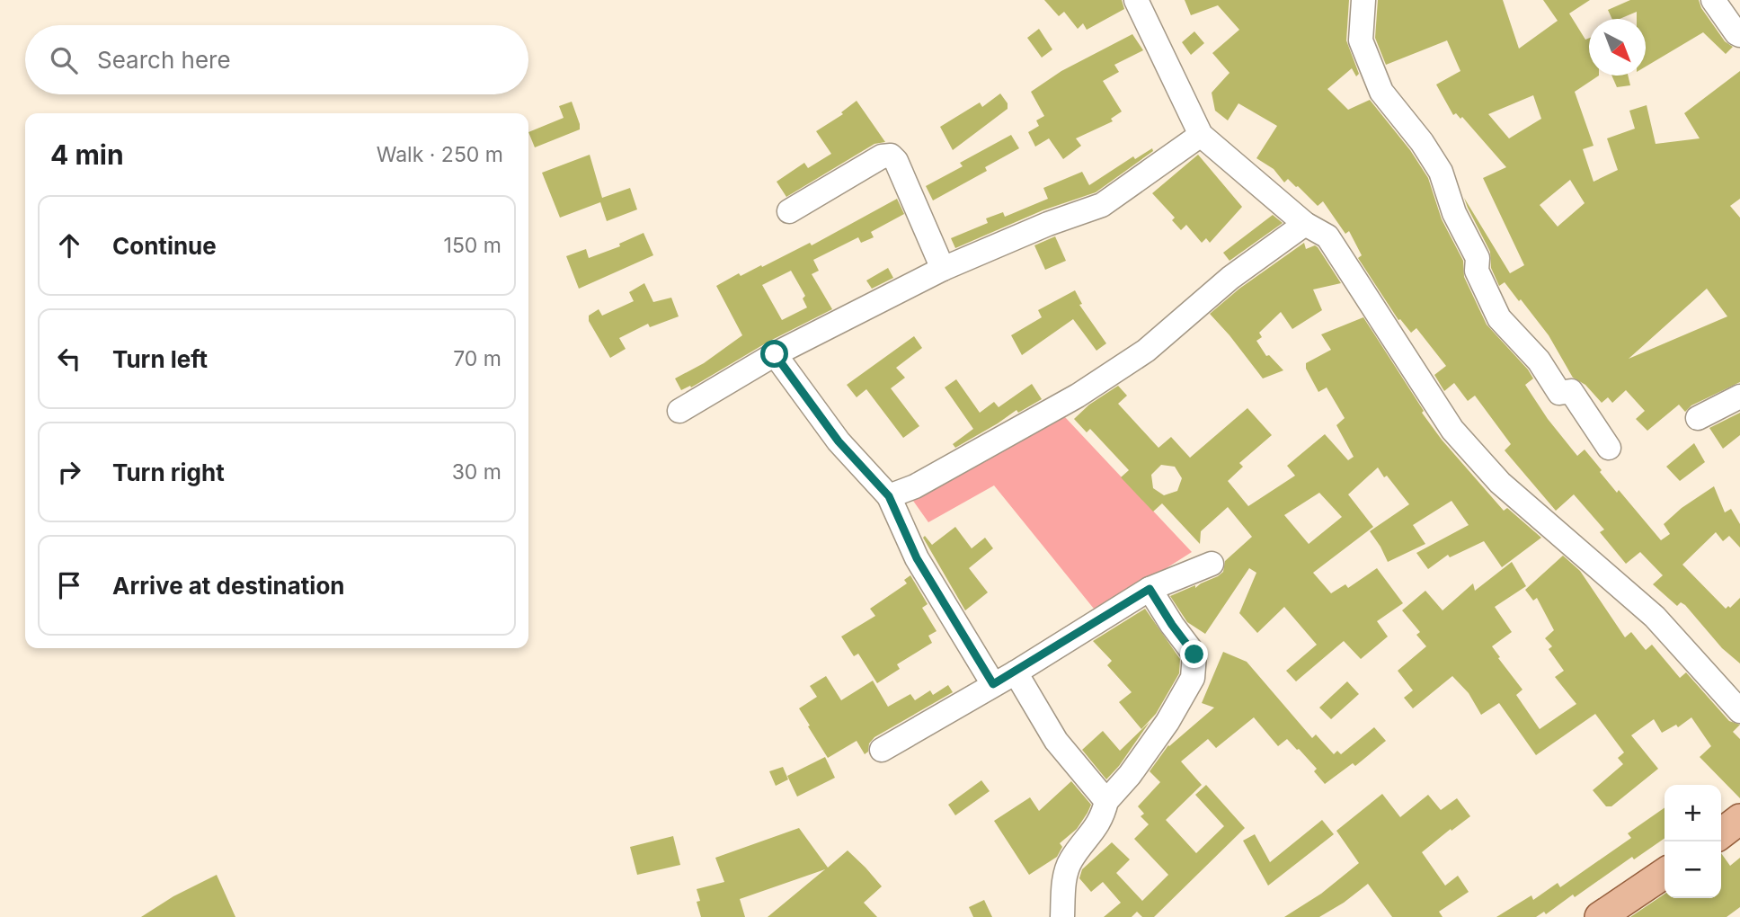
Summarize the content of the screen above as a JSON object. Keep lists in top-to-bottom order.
{
  "north": "bottom right",
  "page": {
    "search": "Search here",
    "heading": ["4 min", "Walk · 250 m"],
    "list": [
      ["Continue", "150 m"],
      ["Turn left", "70 m"],
      ["Turn right", "30 m"],
      "Arrive at destination"
    ],
    "map_buttons": ["+", "−"]
  }
}
